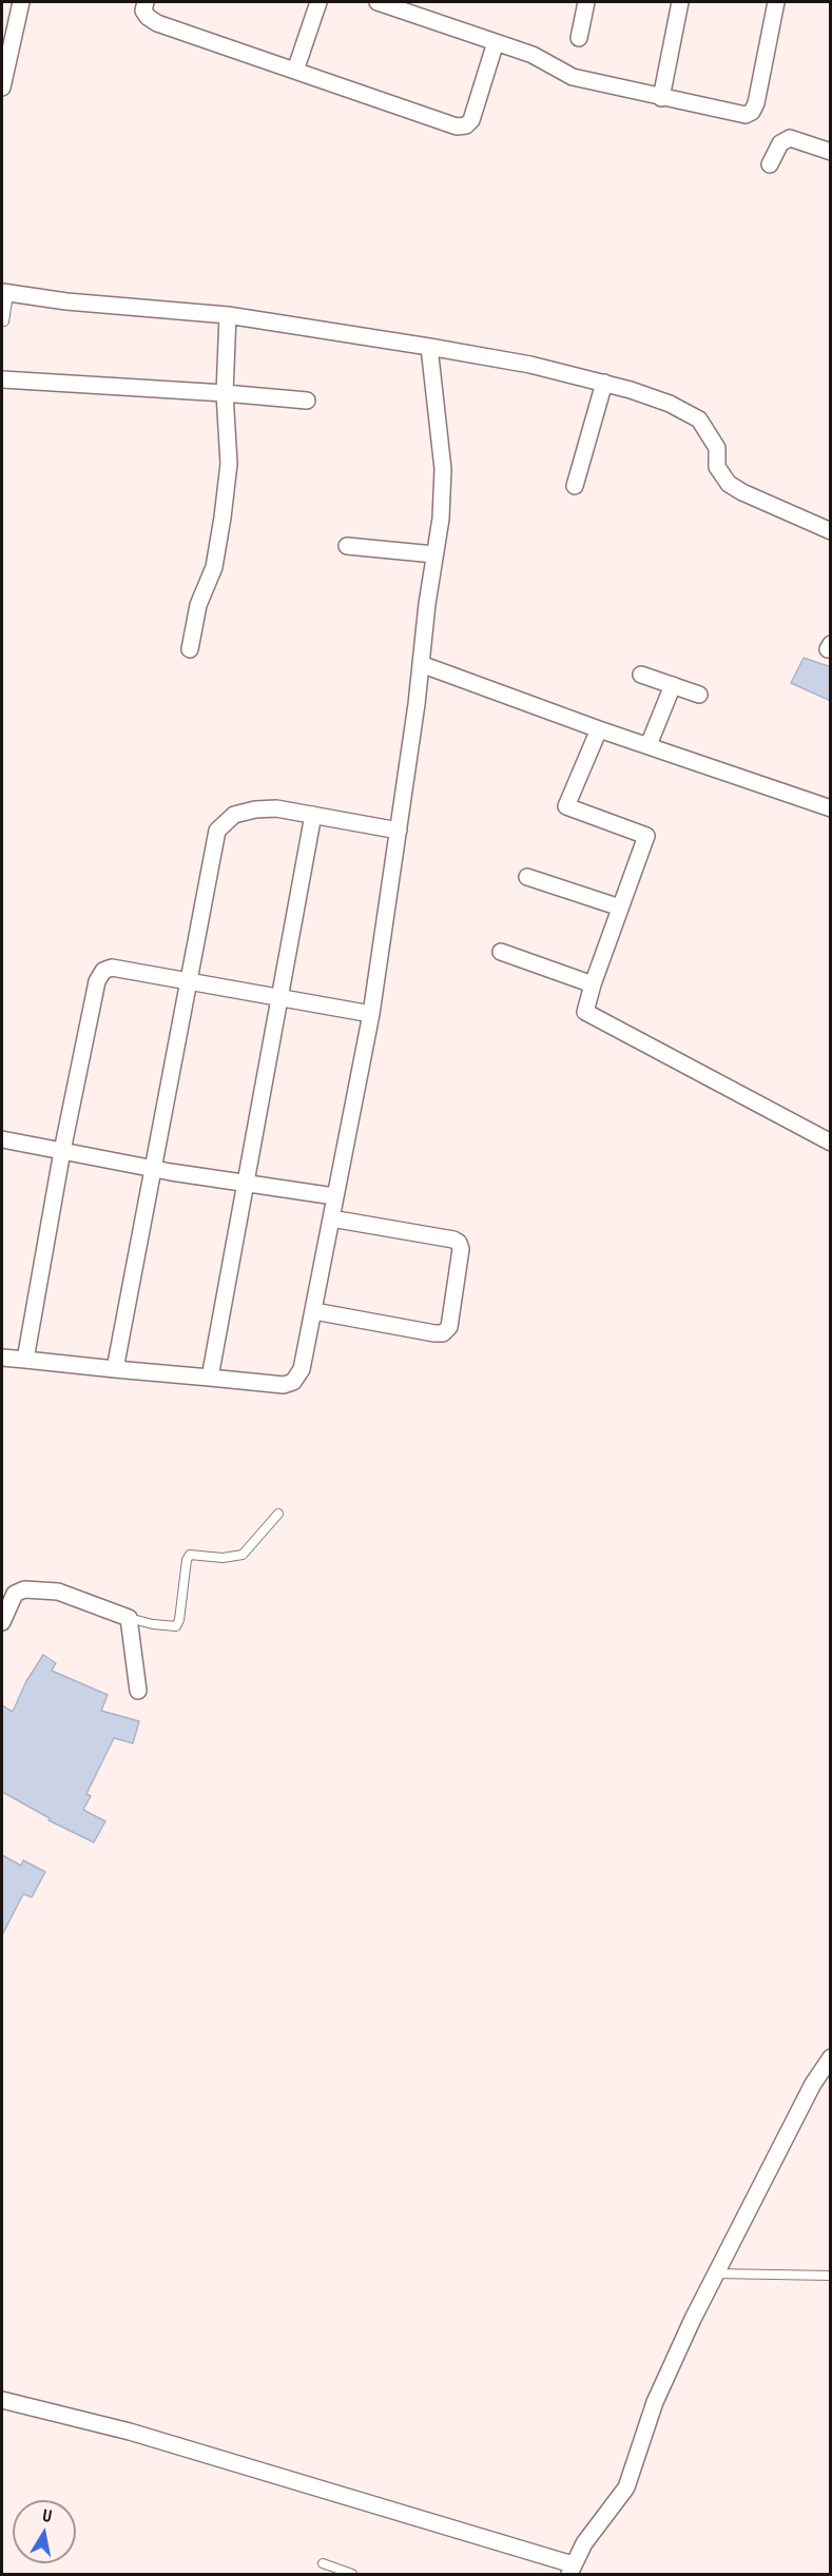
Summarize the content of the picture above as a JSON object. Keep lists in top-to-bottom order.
{
  "north": "top"
}
